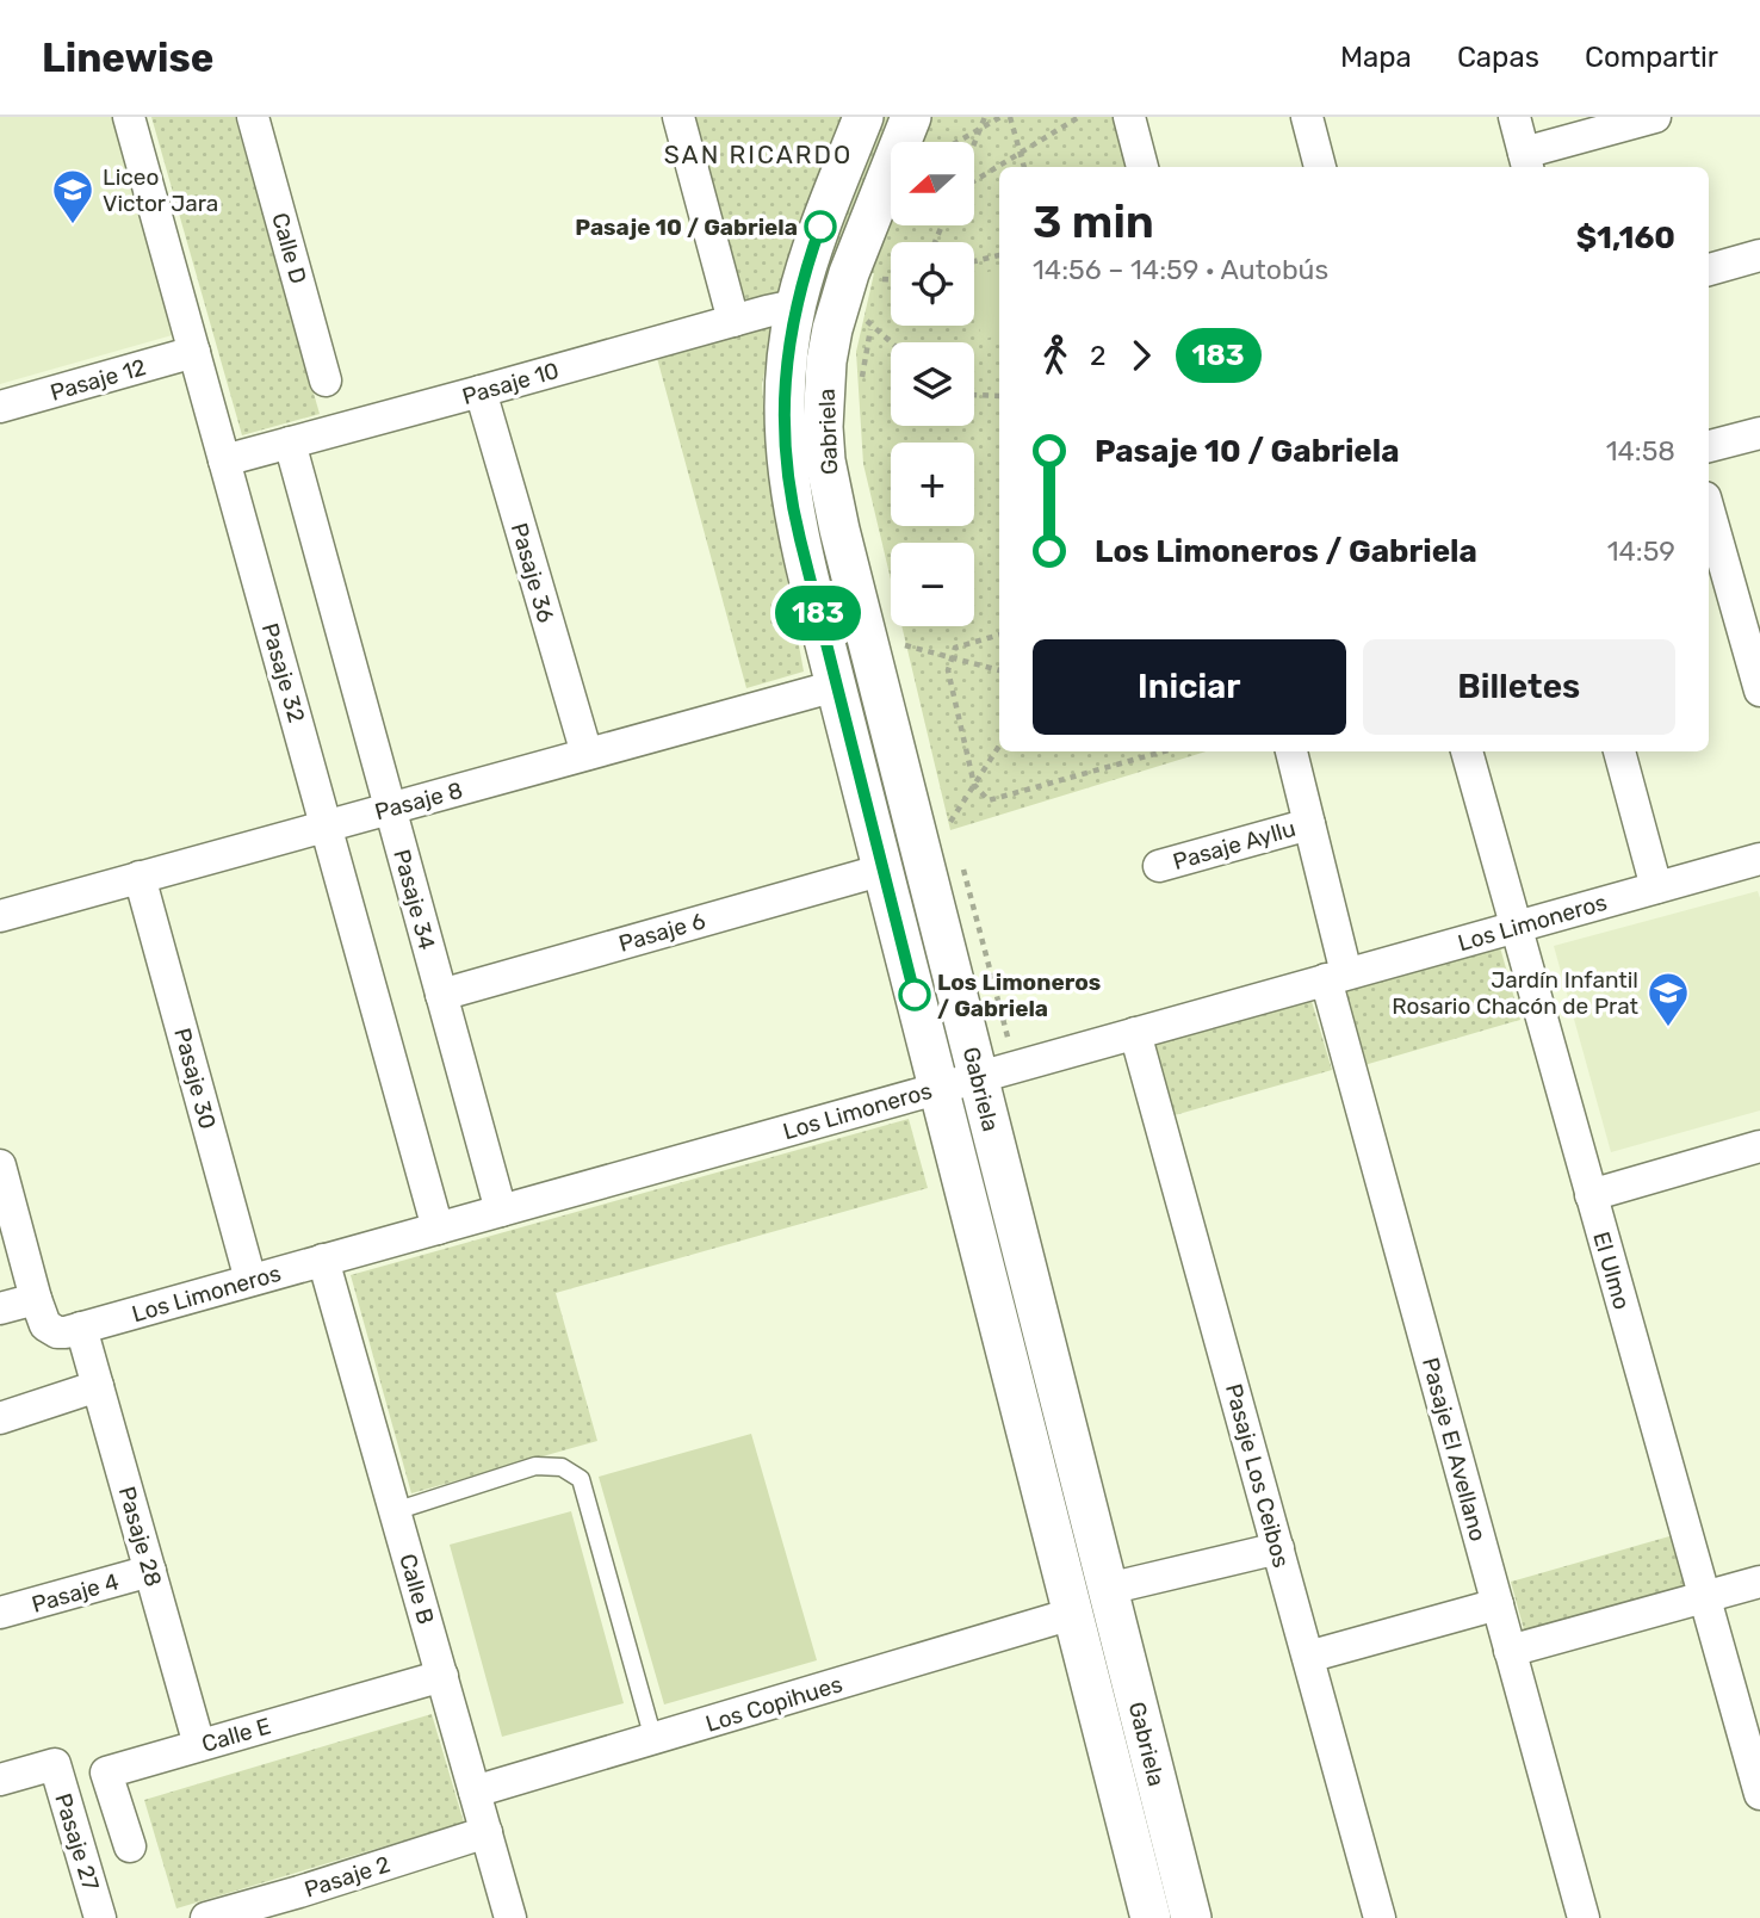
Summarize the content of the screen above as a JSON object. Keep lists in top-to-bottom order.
{
  "streets": {
    "street": [
      "Calle D",
      "Pasaje 12",
      "Pasaje 10",
      "Gabriela",
      "Pasaje 36",
      "Pasaje 32",
      "Pasaje 8",
      "Pasaje Ayllu",
      "Pasaje 34",
      "Los Limoneros",
      "Pasaje 6",
      "Pasaje 30",
      "El Ulmo",
      "Pasaje El Avellano",
      "Pasaje Los Ceibos",
      "Pasaje 28",
      "Calle B",
      "Pasaje 4",
      "Los Copihues",
      "Calle E",
      "Pasaje 27",
      "Pasaje 2"
    ]
  },
  "crossings": [
    ["Pasaje 12", "Pasaje 32"],
    ["Pasaje 10", "Gabriela"],
    ["Pasaje 10", "Pasaje 36"],
    ["Pasaje 10", "Pasaje 32"],
    ["Pasaje 10", "Pasaje 34"],
    ["Gabriela", "Pasaje 8"],
    ["Gabriela", "Los Limoneros"],
    ["Gabriela", "Pasaje 6"],
    ["Gabriela", "Los Copihues"],
    ["Pasaje 36", "Pasaje 8"],
    ["Pasaje 32", "Pasaje 8"],
    ["Pasaje 32", "Los Limoneros"],
    ["Pasaje 8", "Pasaje 34"],
    ["Pasaje 8", "Pasaje 30"],
    ["Pasaje Ayllu", "Pasaje El Avellano"],
    ["Pasaje 34", "Los Limoneros"],
    ["Pasaje 34", "Pasaje 6"],
    ["Los Limoneros", "Pasaje 30"],
    ["Los Limoneros", "El Ulmo"],
    ["Los Limoneros", "Pasaje El Avellano"],
    ["Los Limoneros", "Pasaje Los Ceibos"],
    ["Los Limoneros", "Pasaje 28"],
    ["Los Limoneros", "Calle B"],
    ["Pasaje 28", "Pasaje 4"],
    ["Pasaje 28", "Calle E"],
    ["Calle B", "Los Copihues"],
    ["Calle B", "Calle E"],
    ["Calle B", "Pasaje 2"]
  ],
  "districts": ["SAN RICARDO"],
  "places": {
    "school or university": ["Liceo Victor Jara", "Jardín Infantil Rosario Chacón de Prat"],
    "other": ["Pasaje 10 / Gabriela", "Los Limoneros / Gabriela"]
  },
  "lines": ["bus line 183"],
  "north": "left",
  "page": {
    "header": "Linewise",
    "nav": ["Mapa", "Capas", "Compartir"],
    "on_map": "183",
    "map_buttons": ["+", "−"],
    "heading": ["3 min", "14:56 – 14:59 · Autobús", "$1,160"],
    "legs": ["2", "183"],
    "list": [
      {
        "name": "Pasaje 10 / Gabriela",
        "value": "14:58"
      },
      {
        "name": "Los Limoneros / Gabriela",
        "value": "14:59"
      }
    ],
    "buttons": ["Iniciar", "Billetes"]
  }
}
